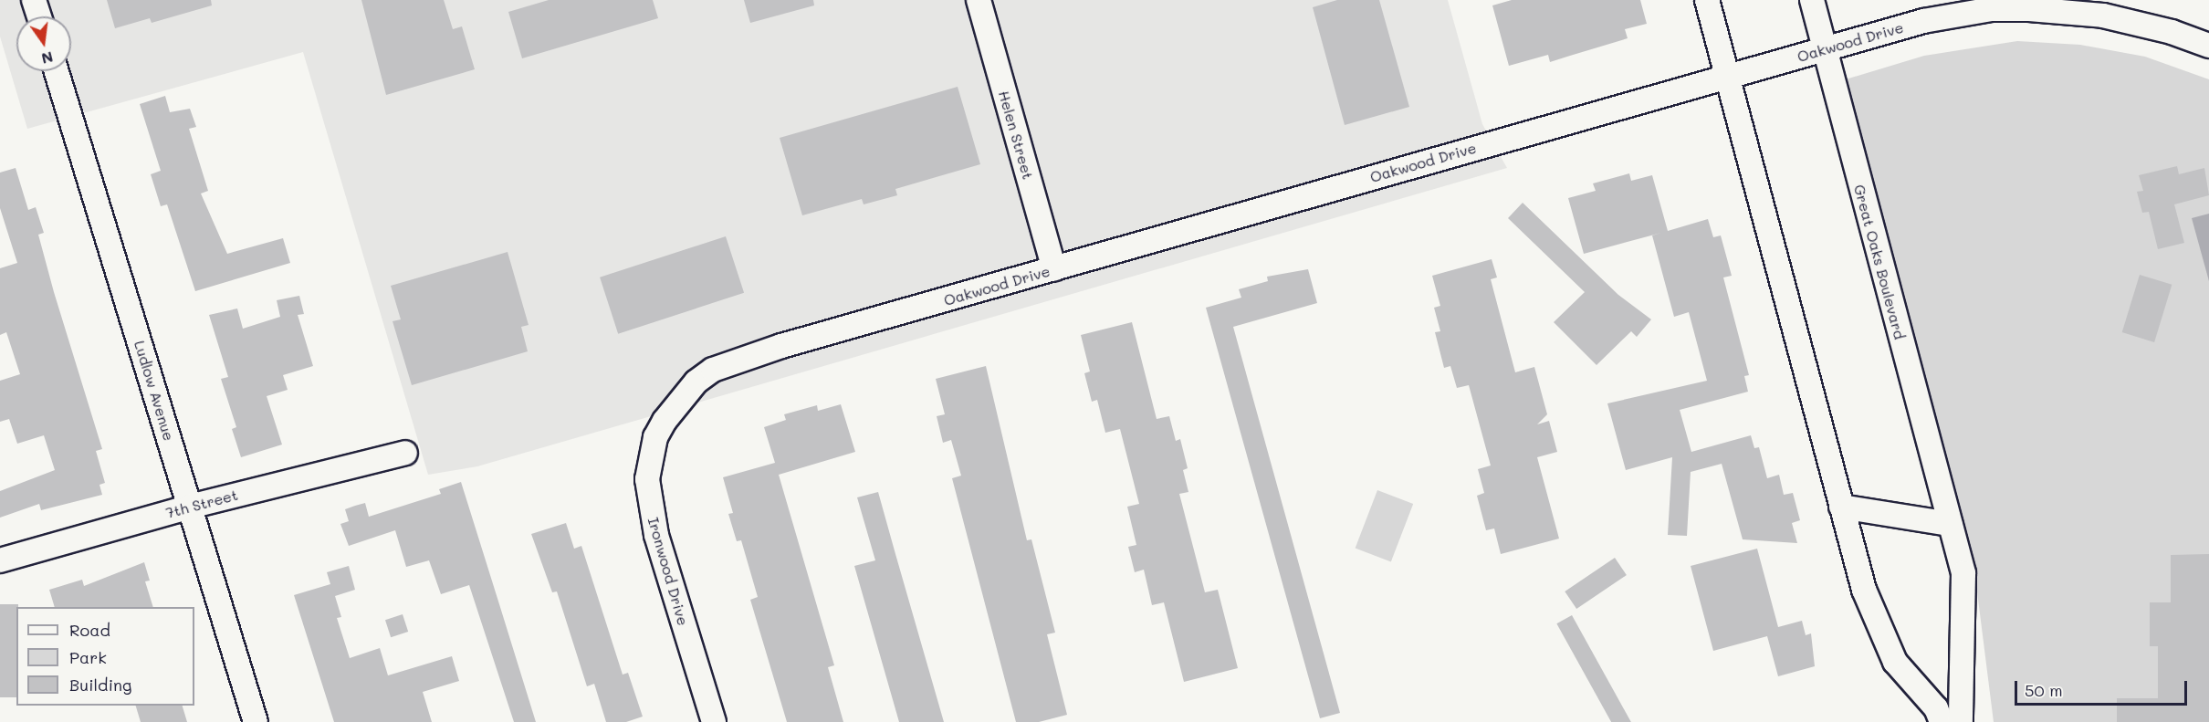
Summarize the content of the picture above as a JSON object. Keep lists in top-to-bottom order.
{
  "streets": {
    "street": [
      "Oakwood Drive",
      "Helen Street",
      "Great Oaks Boulevard",
      "Ludlow Avenue",
      "7th Street",
      "Ironwood Drive"
    ]
  },
  "crossings": [
    ["Oakwood Drive", "Helen Street"],
    ["Oakwood Drive", "Great Oaks Boulevard"],
    ["Oakwood Drive", "Ironwood Drive"],
    ["Ludlow Avenue", "7th Street"]
  ],
  "legend": ["Road", "Park", "Building"],
  "scale_bar": "50 m",
  "north": "bottom"
}
